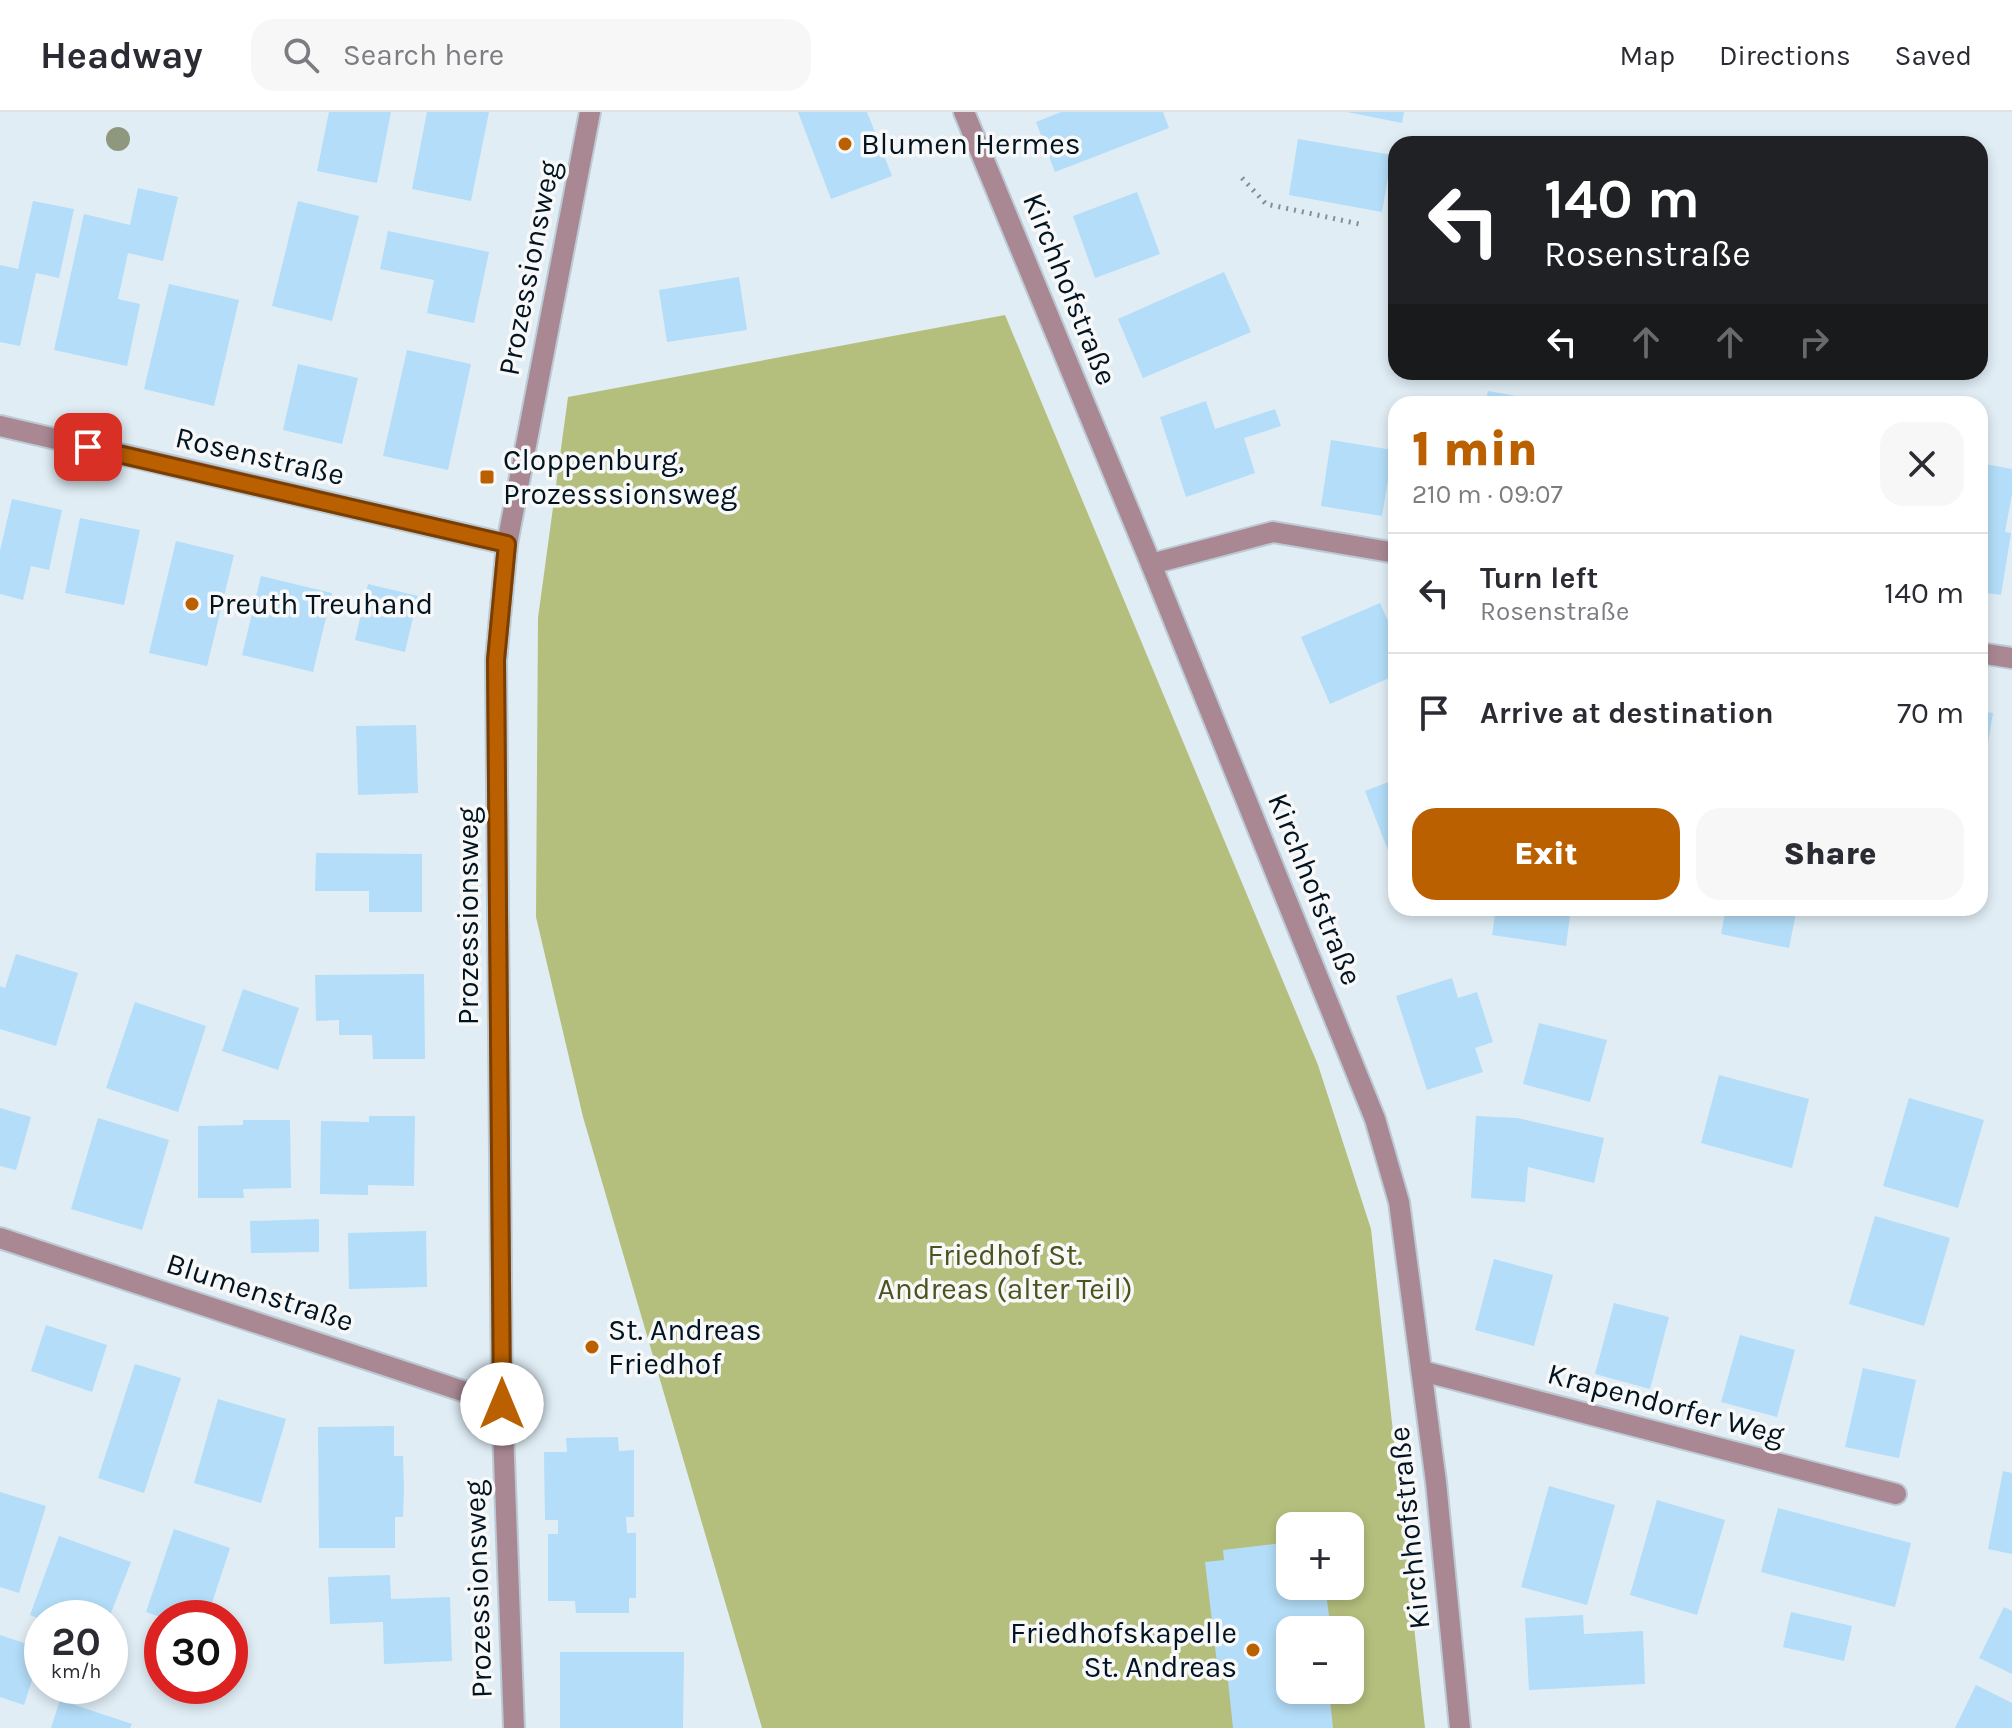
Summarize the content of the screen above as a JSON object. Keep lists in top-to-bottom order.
{
  "streets": {
    "street": [
      "Prozessionsweg",
      "Kirchhofstraße",
      "Rosenstraße",
      "Blumenstraße",
      "Krapendorfer Weg"
    ]
  },
  "crossings": [
    ["Prozessionsweg", "Rosenstraße"],
    ["Prozessionsweg", "Blumenstraße"],
    ["Kirchhofstraße", "Krapendorfer Weg"]
  ],
  "parks": ["Friedhof St. Andreas (alter Teil)"],
  "places": {
    "other": [
      "Blumen Hermes",
      "Preuth Treuhand",
      "St. Andreas Friedhof",
      "Friedhofskapelle St. Andreas"
    ],
    "transit": ["Cloppenburg, Prozesssionsweg"]
  },
  "page": {
    "header": "Headway",
    "search": "Search here",
    "nav": ["Map", "Directions", "Saved"],
    "turn": ["140 m", "Rosenstraße"],
    "heading": ["1 min", "210 m · 09:07"],
    "list": [
      {
        "name": "Turn left",
        "note": "Rosenstraße",
        "value": "140 m"
      },
      {
        "name": "Arrive at destination",
        "value": "70 m"
      }
    ],
    "buttons": ["Exit", "Share"],
    "map_buttons": ["+", "−"],
    "speed": "20 km/h",
    "limit": "30"
  }
}
